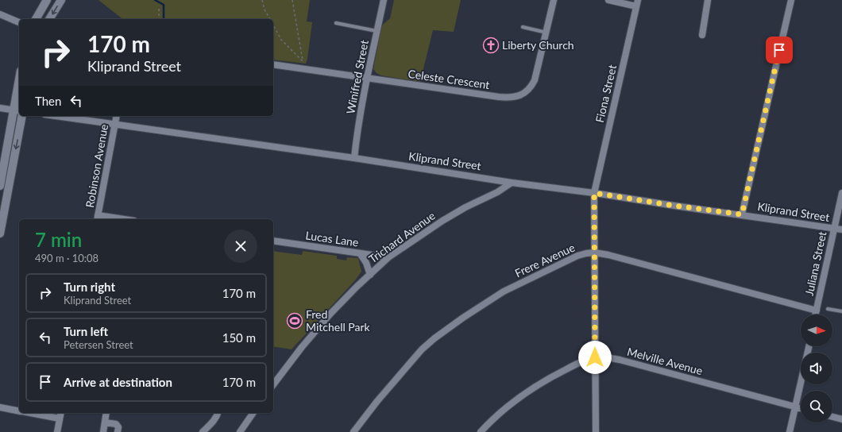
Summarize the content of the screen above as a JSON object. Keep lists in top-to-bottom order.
{
  "streets": {
    "street": [
      "Winifred Street",
      "Celeste Crescent",
      "Fiona Street",
      "Kliprand Street",
      "Robinson Avenue",
      "Trichard Avenue",
      "Lucas Lane",
      "Frere Avenue",
      "Juliana Street",
      "Melville Avenue"
    ]
  },
  "crossings": [
    ["Winifred Street", "Celeste Crescent"],
    ["Winifred Street", "Kliprand Street"],
    ["Fiona Street", "Kliprand Street"],
    ["Fiona Street", "Frere Avenue"],
    ["Fiona Street", "Melville Avenue"],
    ["Kliprand Street", "Robinson Avenue"],
    ["Kliprand Street", "Trichard Avenue"],
    ["Kliprand Street", "Juliana Street"],
    ["Trichard Avenue", "Lucas Lane"],
    ["Frere Avenue", "Juliana Street"]
  ],
  "places": {
    "church": ["Liberty Church"],
    "sports": ["Fred Mitchell Park"]
  },
  "north": "right",
  "page": {
    "turn": ["170 m", "Kliprand Street"],
    "then": "Then",
    "heading": ["7 min", "490 m · 10:08"],
    "list": [
      {
        "name": "Turn right",
        "note": "Kliprand Street",
        "value": "170 m"
      },
      {
        "name": "Turn left",
        "note": "Petersen Street",
        "value": "150 m"
      },
      {
        "name": "Arrive at destination",
        "value": "170 m"
      }
    ]
  }
}
